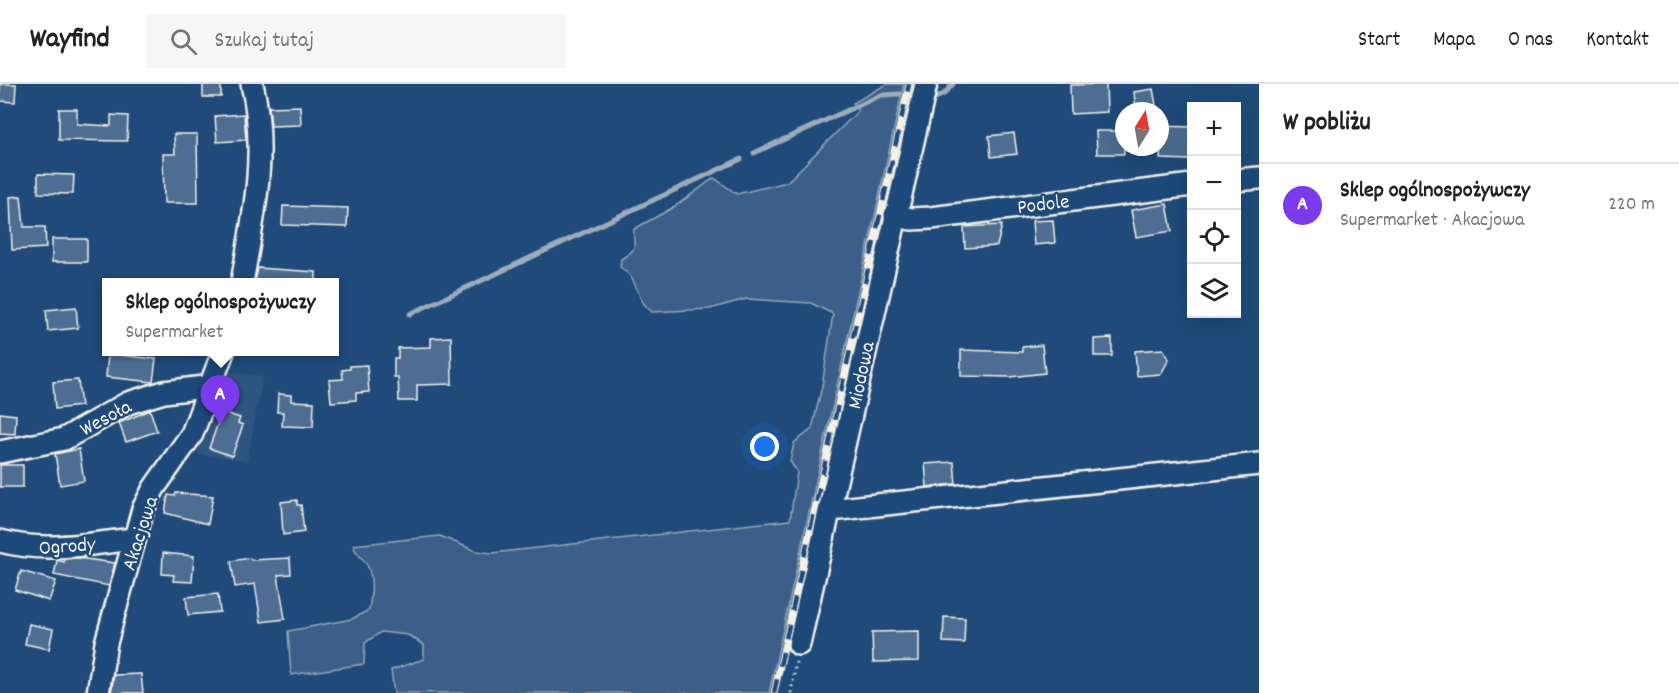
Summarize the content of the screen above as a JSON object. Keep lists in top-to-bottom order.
{
  "streets": {
    "street": [
      "Podole",
      "Miodowa",
      "Wesoła",
      "Akacjowa",
      "Ogrody"
    ]
  },
  "crossings": [
    ["Podole", "Miodowa"],
    ["Wesoła", "Akacjowa"],
    ["Akacjowa", "Ogrody"]
  ],
  "north": "top",
  "page": {
    "header": "Wayfind",
    "search": "Szukaj tutaj",
    "nav": [
      "Start",
      "Mapa",
      "O nas",
      "Kontakt"
    ],
    "heading": "W pobliżu",
    "map_buttons": ["+", "−"],
    "list": [
      {
        "mark": "A",
        "name": "Sklep ogólnospożywczy",
        "note": "Supermarket · Akacjowa",
        "value": "220 m"
      }
    ],
    "popup": ["Sklep ogólnospożywczy", "Supermarket"],
    "pins": "A"
  }
}
